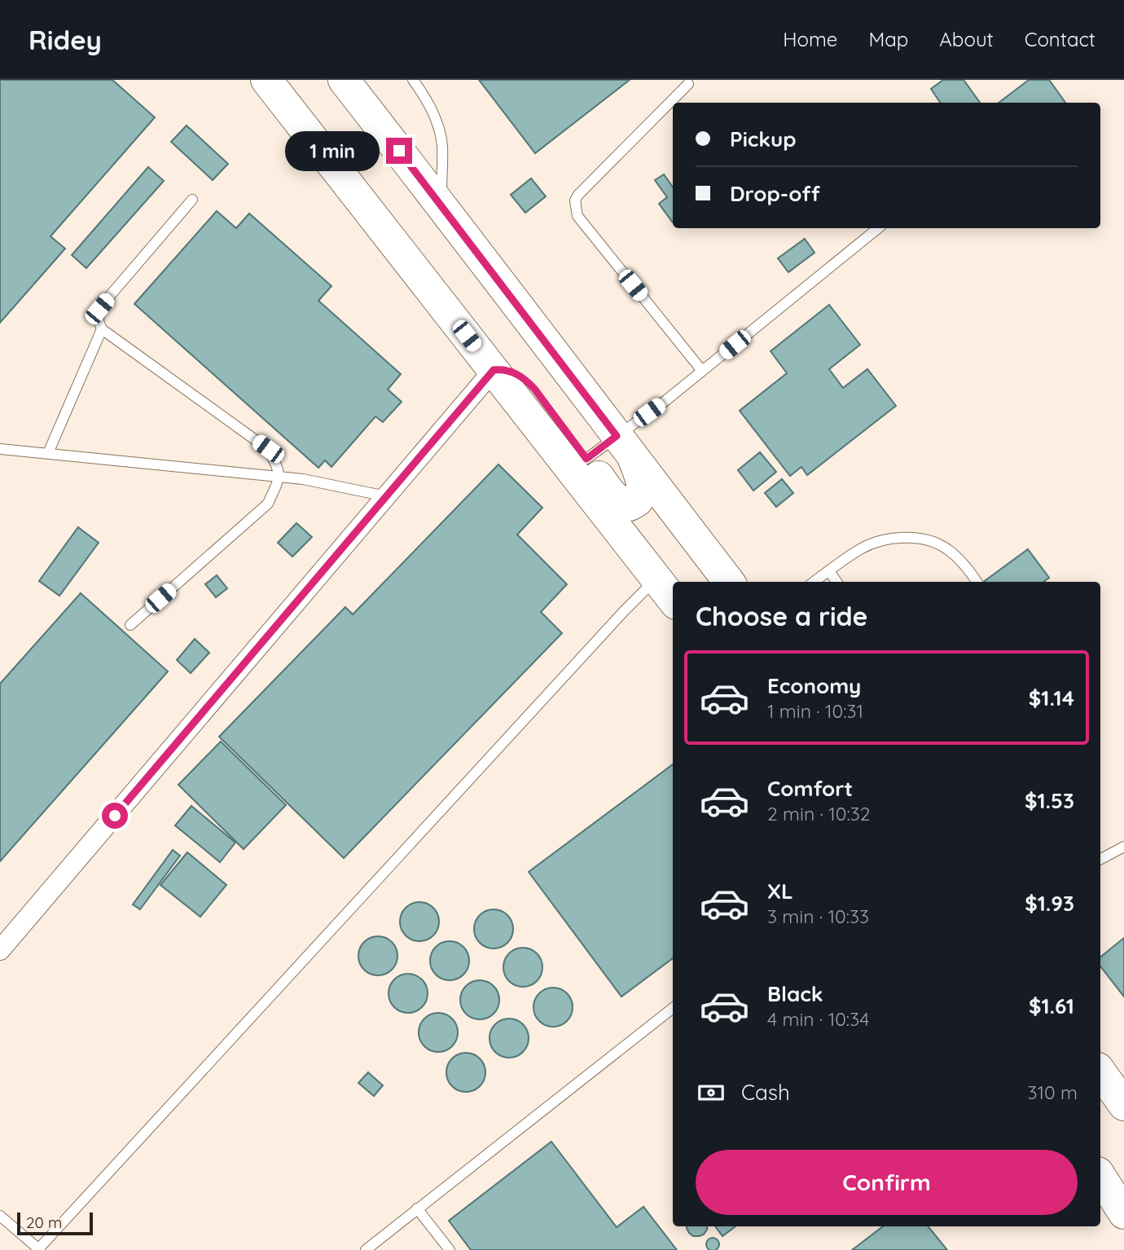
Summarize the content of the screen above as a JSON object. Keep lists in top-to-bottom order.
{
  "scale_bar": "20 m",
  "page": {
    "header": "Ridey",
    "nav": [
      "Home",
      "Map",
      "About",
      "Contact"
    ],
    "banner": ["Pickup", "Drop-off"],
    "bubble": "1 min",
    "heading": "Choose a ride",
    "list": [
      {
        "name": "Economy",
        "note": "1 min · 10:31",
        "value": "$1.14"
      },
      {
        "name": "Comfort",
        "note": "2 min · 10:32",
        "value": "$1.53"
      },
      {
        "name": "XL",
        "note": "3 min · 10:33",
        "value": "$1.93"
      },
      {
        "name": "Black",
        "note": "4 min · 10:34",
        "value": "$1.61"
      }
    ],
    "pay": ["Cash", "310 m"],
    "buttons": "Confirm",
    "scale": "20 m"
  }
}
